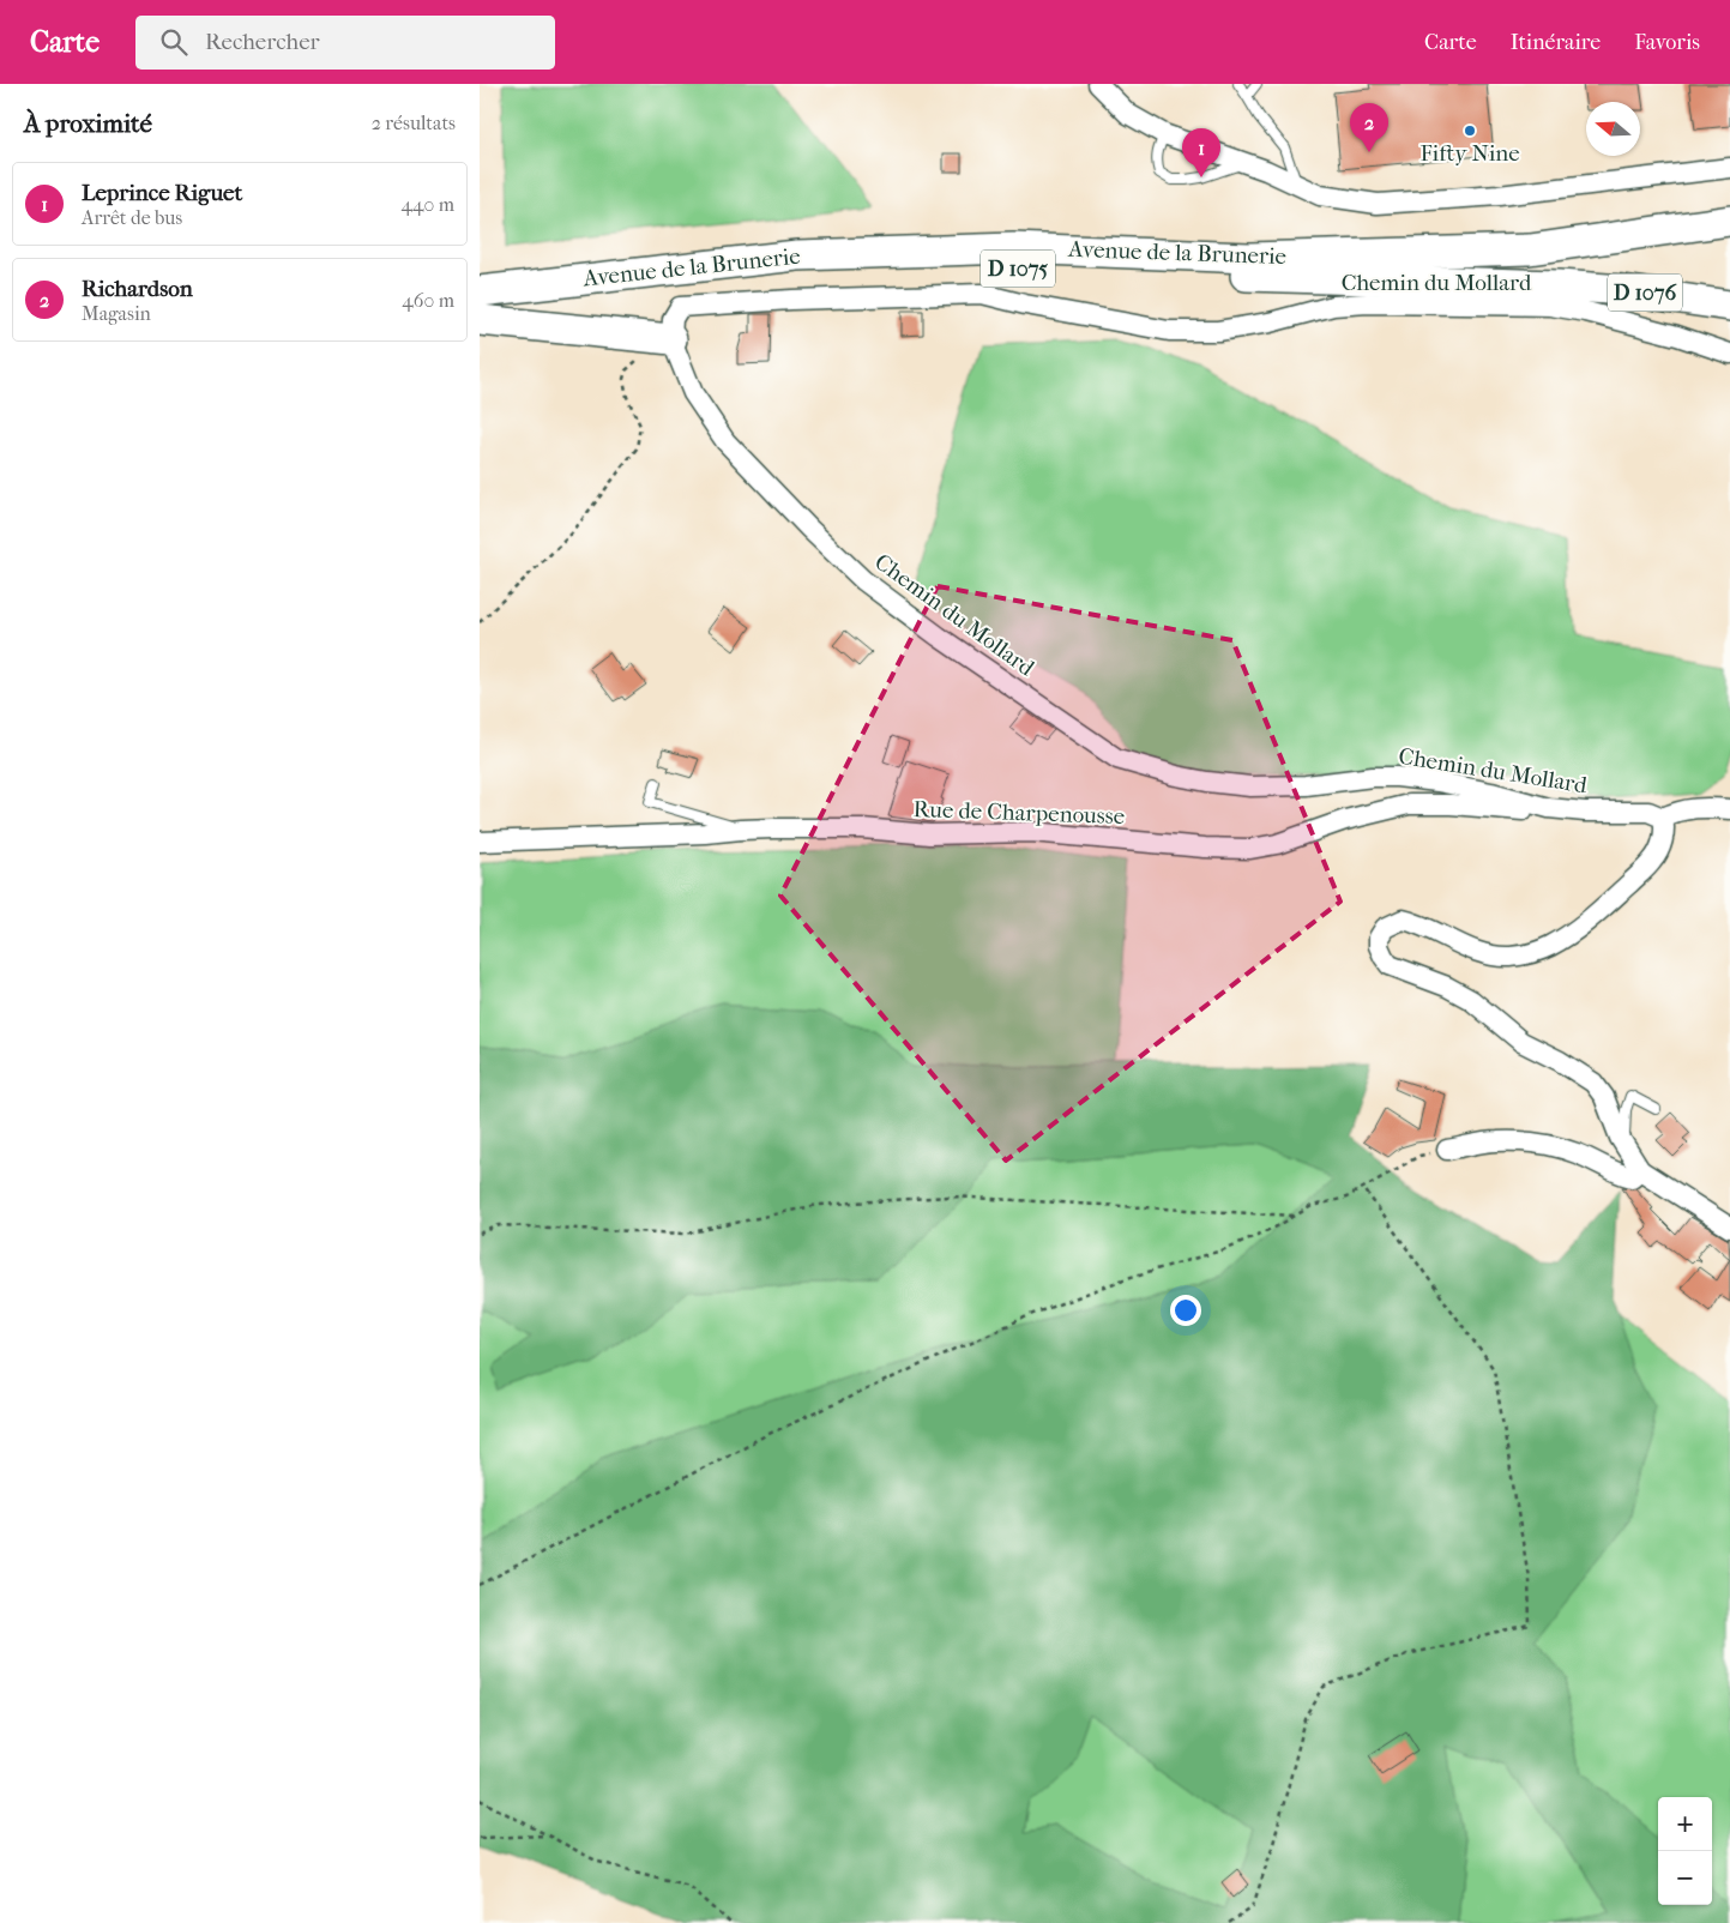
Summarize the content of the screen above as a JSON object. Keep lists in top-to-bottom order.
{
  "streets": {
    "main road": ["Avenue de la Brunerie", "D 1075", "D 1076"],
    "street": ["Chemin du Mollard", "Rue de Charpenousse"]
  },
  "crossings": [
    ["Avenue de la Brunerie", "D 1075"],
    ["D 1075", "D 1076"],
    ["Chemin du Mollard", "Rue de Charpenousse"]
  ],
  "places": ["Fifty Nine"],
  "north": "left",
  "page": {
    "header": "Carte",
    "search": "Rechercher",
    "nav": ["Carte", "Itinéraire", "Favoris"],
    "heading": ["À proximité", "2 résultats"],
    "pins": ["2", "1"],
    "list": [
      {
        "mark": "1",
        "name": "Leprince Riguet",
        "note": "Arrêt de bus",
        "value": "440 m"
      },
      {
        "mark": "2",
        "name": "Richardson",
        "note": "Magasin",
        "value": "460 m"
      }
    ],
    "map_buttons": ["+", "−"]
  }
}
